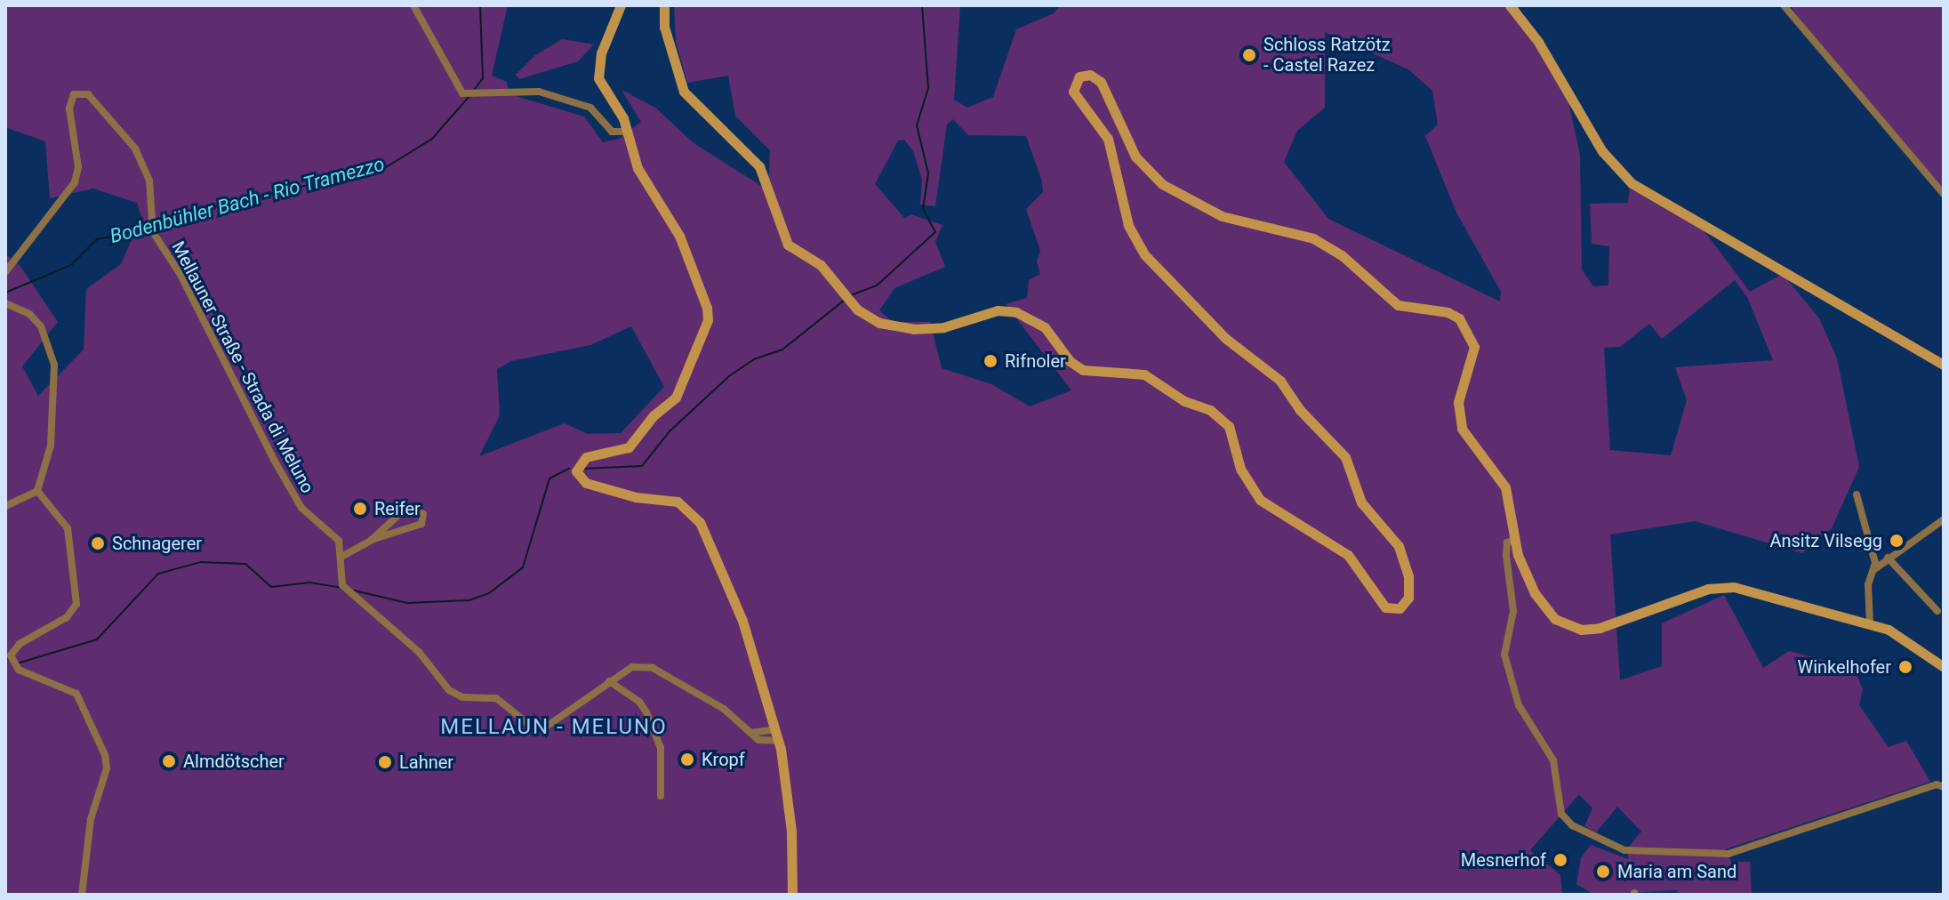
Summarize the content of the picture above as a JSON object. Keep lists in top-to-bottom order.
{
  "streets": {
    "street": ["Mellauner Straße - Strada di Meluno"]
  },
  "districts": ["MELLAUN - MELUNO"],
  "water": ["Bodenbühler Bach - Rio Tramezzo"],
  "places": [
    "Schloss Ratzötz - Castel Razez",
    "Rifnoler",
    "Reifer",
    "Ansitz Vilsegg",
    "Schnagerer",
    "Winkelhofer",
    "Kropf",
    "Almdötscher",
    "Lahner",
    "Mesnerhof",
    "Maria am Sand"
  ]
}
